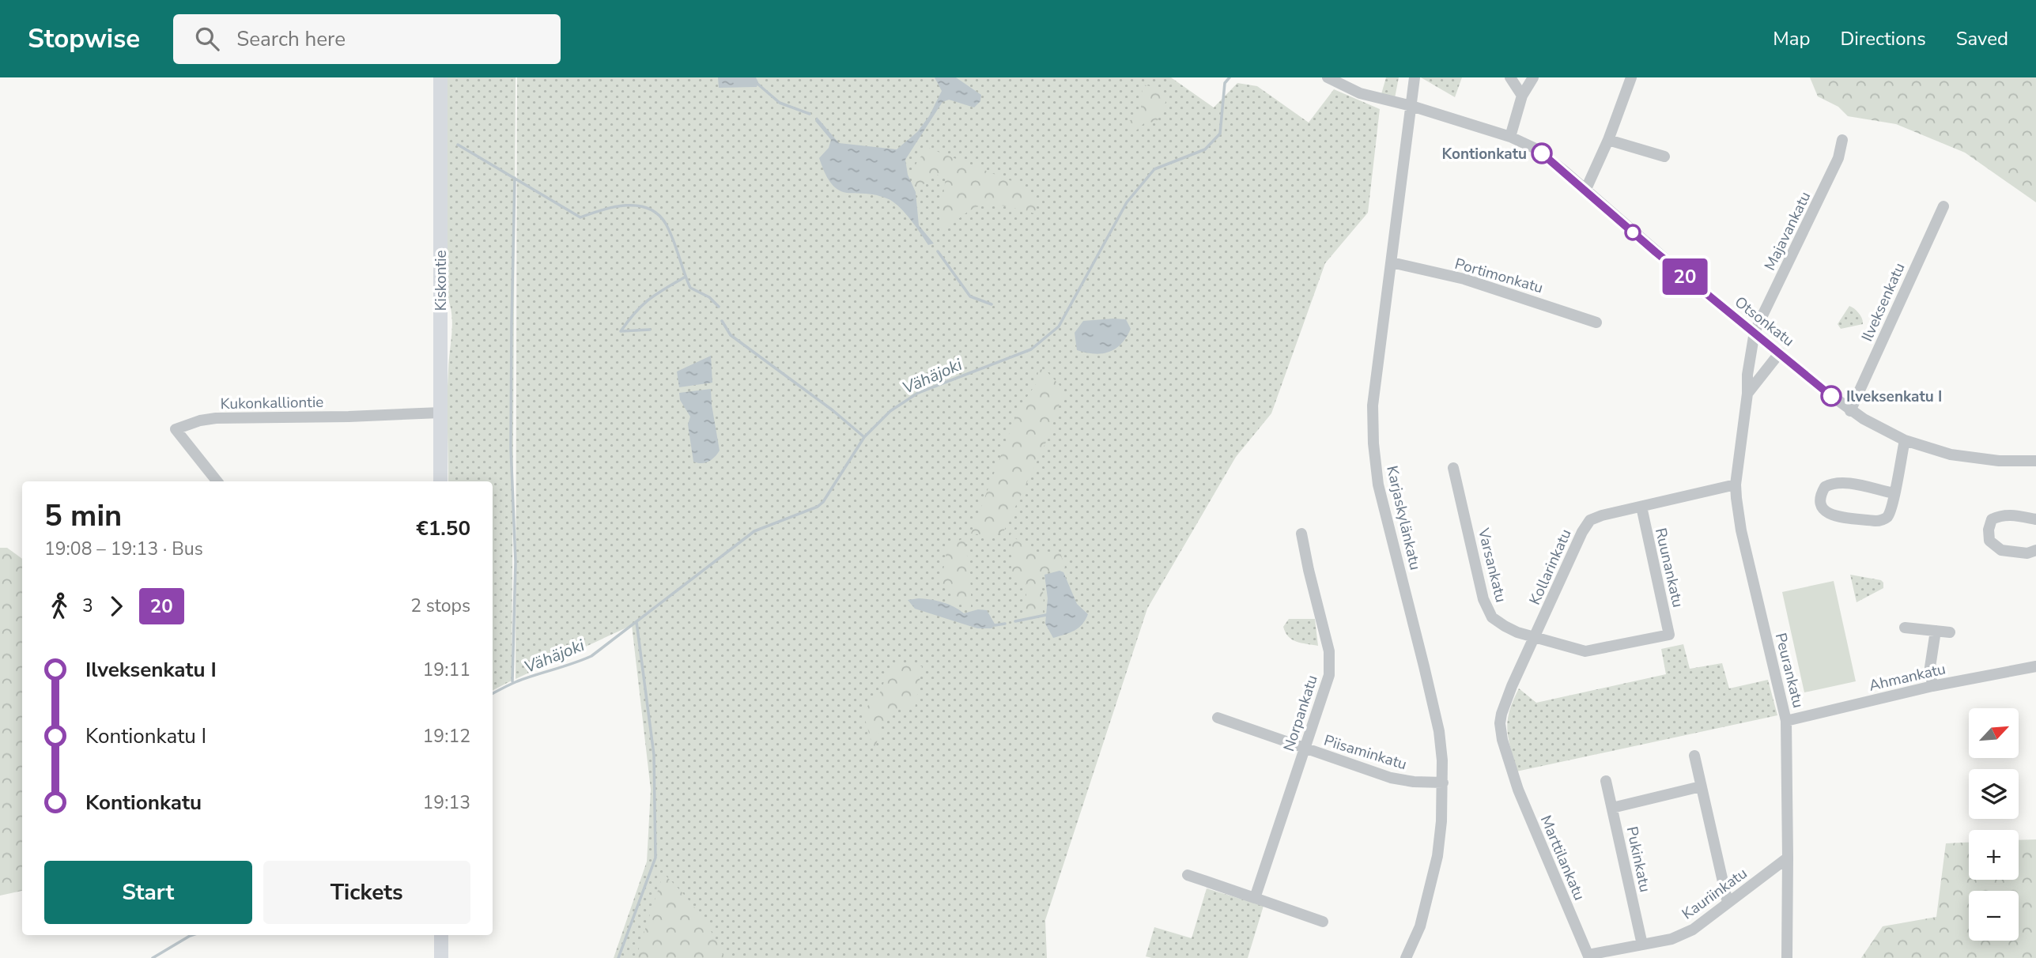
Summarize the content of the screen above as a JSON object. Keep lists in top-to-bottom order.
{
  "streets": {
    "main road": ["Kiskontie"],
    "street": [
      "Majavankatu",
      "Portimonkatu",
      "Ilveksenkatu",
      "Otsonkatu",
      "Kukonkalliontie",
      "Karjaskylänkatu",
      "Varsankatu",
      "Kollarinkatu",
      "Ruunankatu",
      "Peurankatu",
      "Ahmankatu",
      "Norpankatu",
      "Piisaminkatu",
      "Marttilankatu",
      "Pukinkatu",
      "Kauriinkatu"
    ]
  },
  "crossings": [
    ["Majavankatu", "Otsonkatu"],
    ["Majavankatu", "Peurankatu"],
    ["Portimonkatu", "Karjaskylänkatu"],
    ["Kiskontie", "Kukonkalliontie"],
    ["Ilveksenkatu", "Otsonkatu"],
    ["Otsonkatu", "Karjaskylänkatu"],
    ["Otsonkatu", "Peurankatu"],
    ["Karjaskylänkatu", "Piisaminkatu"],
    ["Varsankatu", "Kollarinkatu"],
    ["Varsankatu", "Ruunankatu"],
    ["Kollarinkatu", "Ruunankatu"],
    ["Kollarinkatu", "Peurankatu"],
    ["Kollarinkatu", "Marttilankatu"],
    ["Peurankatu", "Ahmankatu"],
    ["Peurankatu", "Kauriinkatu"],
    ["Norpankatu", "Piisaminkatu"],
    ["Marttilankatu", "Kauriinkatu"],
    ["Pukinkatu", "Kauriinkatu"]
  ],
  "water": ["Vähäjoki"],
  "places": ["Kontionkatu", "Ilveksenkatu I"],
  "lines": ["bus line 20"],
  "north": "top right",
  "page": {
    "header": "Stopwise",
    "search": "Search here",
    "nav": ["Map", "Directions", "Saved"],
    "on_map": "20",
    "heading": ["5 min", "19:08 – 19:13 · Bus", "€1.50"],
    "legs": ["3", "20", "2 stops"],
    "list": [
      {
        "name": "Ilveksenkatu I",
        "value": "19:11"
      },
      {
        "name": "Kontionkatu I",
        "value": "19:12"
      },
      {
        "name": "Kontionkatu",
        "value": "19:13"
      }
    ],
    "map_buttons": ["+", "−"],
    "buttons": ["Start", "Tickets"]
  }
}
